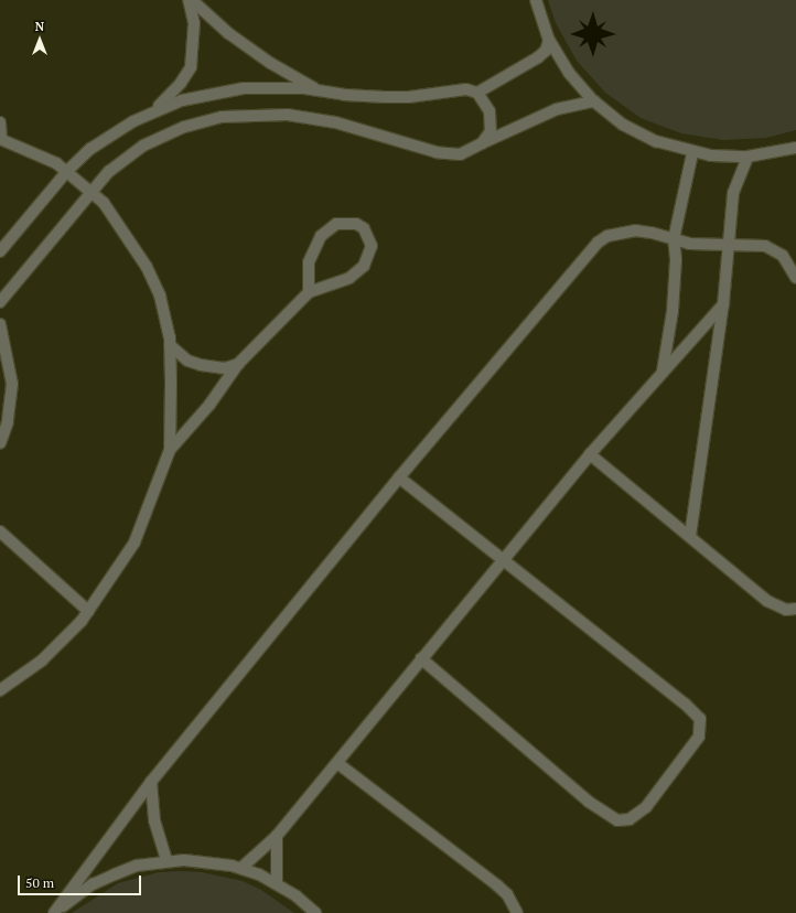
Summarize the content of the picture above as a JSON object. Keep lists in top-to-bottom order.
{
  "scale_bar": "50 m",
  "north": "top"
}
